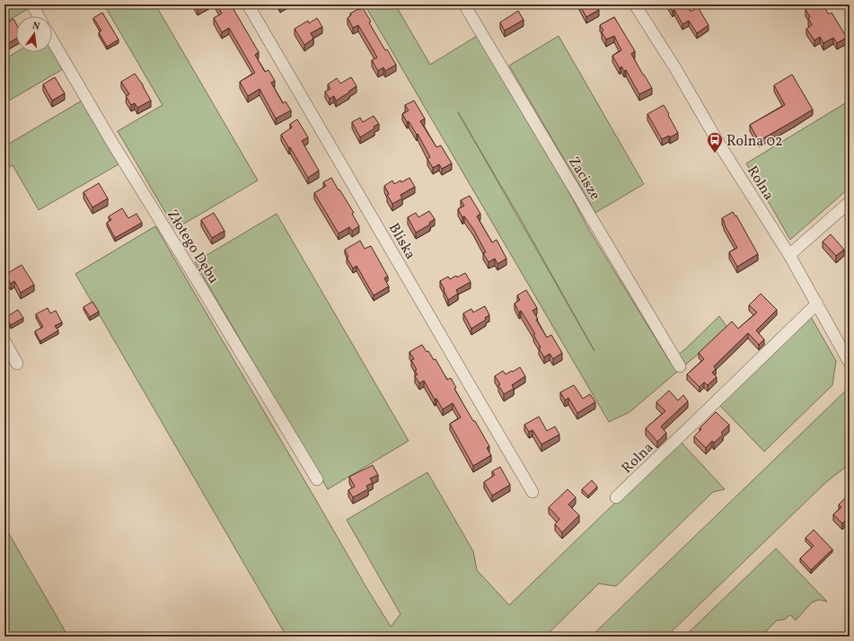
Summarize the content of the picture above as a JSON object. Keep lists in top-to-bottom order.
{
  "streets": {
    "street": [
      "Zacisze",
      "Rolna",
      "Bliska",
      "Złotego Dębu"
    ]
  },
  "places": {
    "bus stop": ["Rolna 02"]
  },
  "north": "top"
}
